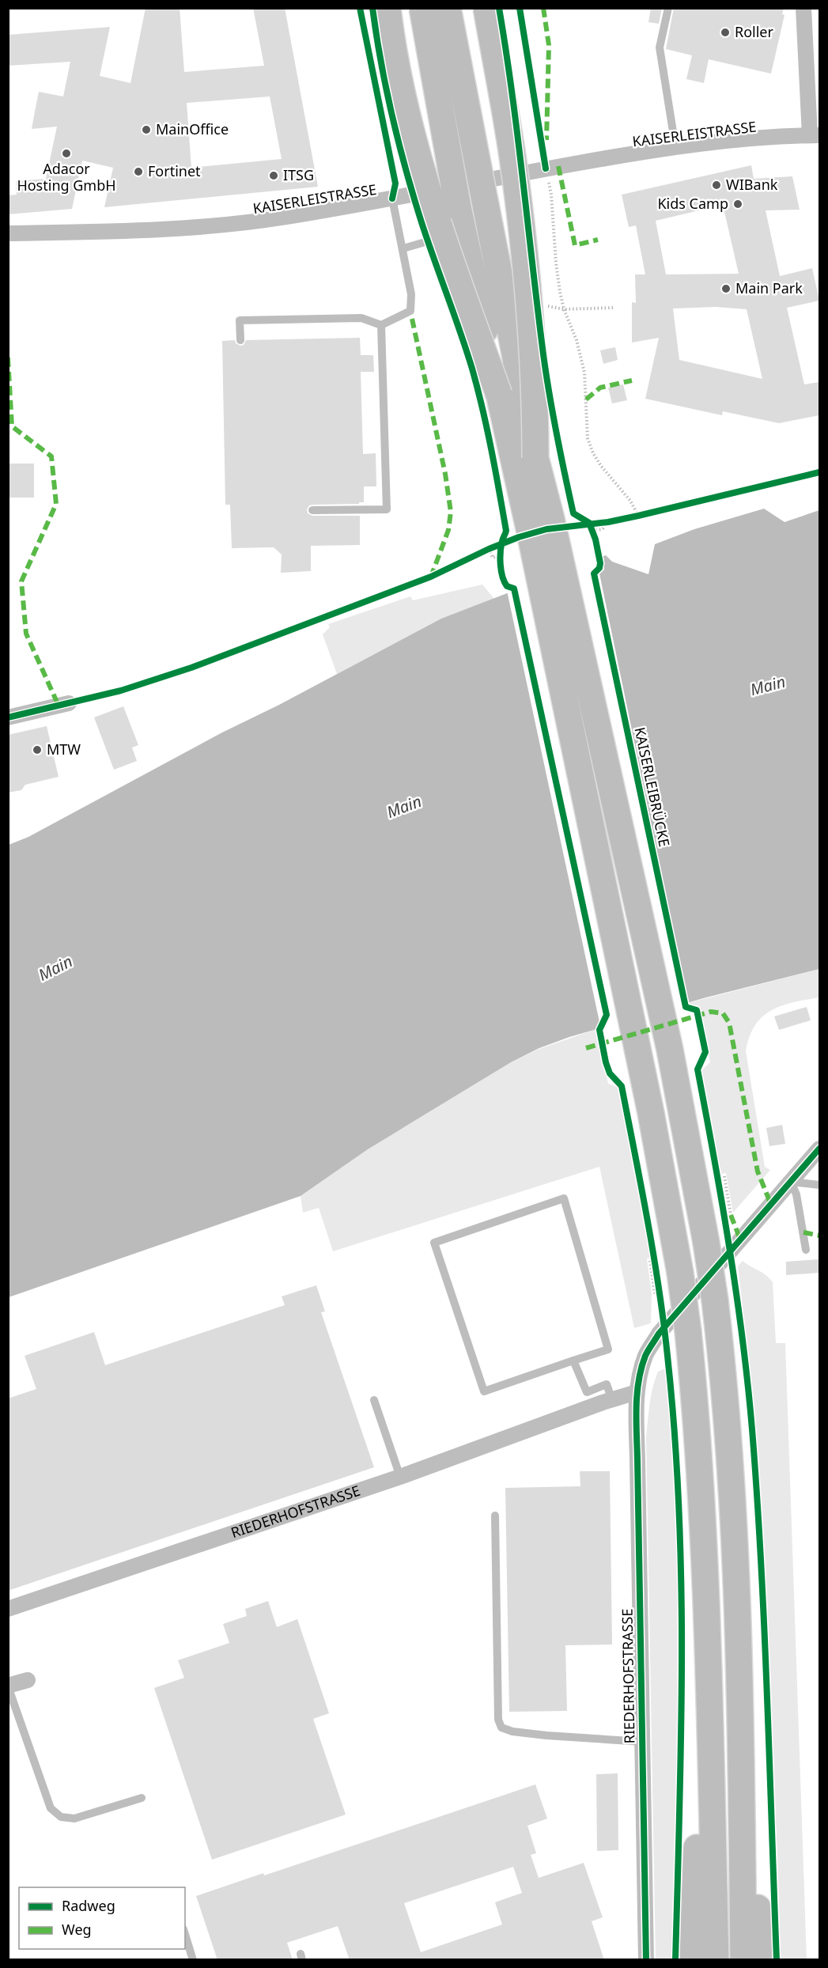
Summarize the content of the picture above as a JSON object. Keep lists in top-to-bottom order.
{
  "streets": {
    "street": ["KAISERLEISTRASSE", "RIEDERHOFSTRASSE"],
    "cycle path": ["KAISERLEIBRÜCKE"]
  },
  "water": ["Main"],
  "places": [
    "Roller",
    "MainOffice",
    "Adacor Hosting GmbH",
    "Fortinet",
    "ITSG",
    "WIBank",
    "Kids Camp",
    "Main Park",
    "MTW"
  ],
  "legend": ["Radweg", "Weg"]
}
